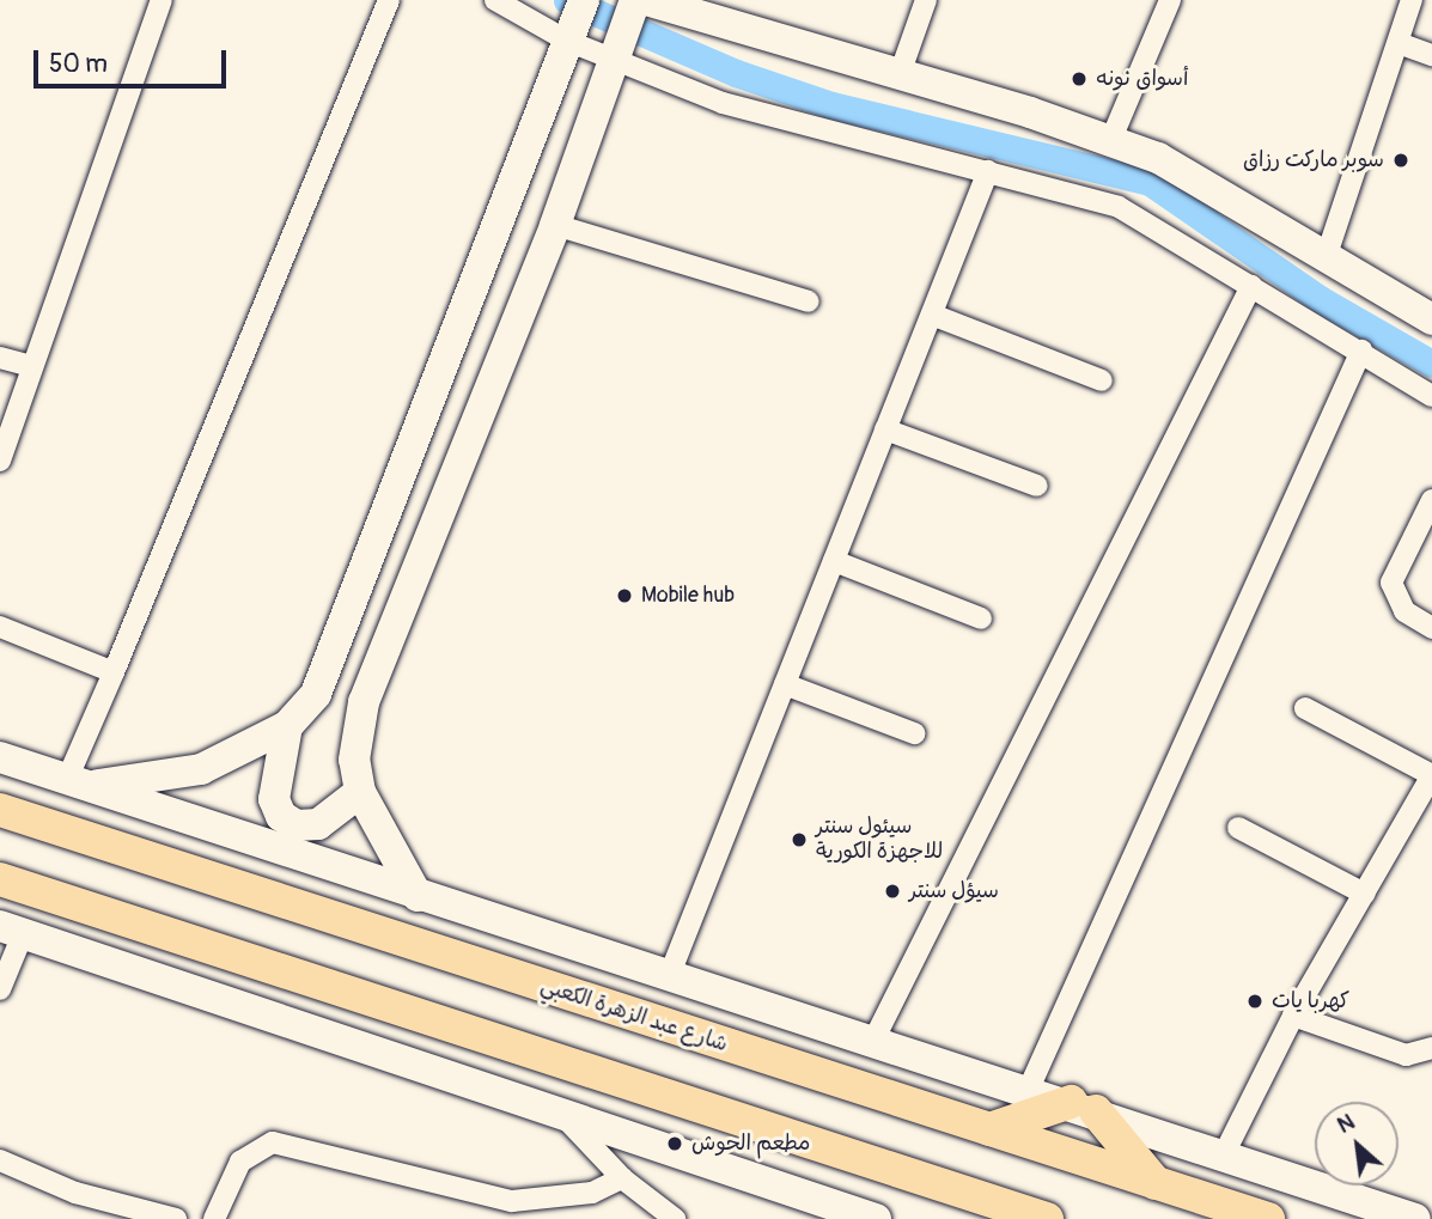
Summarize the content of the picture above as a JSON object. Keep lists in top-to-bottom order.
{
  "streets": {
    "main road": ["شارع عبد الزهرة الكعبي"]
  },
  "places": [
    "أسواق نونه",
    "سوبر ماركت رزاق",
    "Mobile hub",
    "سيئول سنتر للاجهزة الكورية",
    "سيؤل سنتر",
    "كهربا يات",
    "مطعم الحوش"
  ],
  "scale_bar": "50 m",
  "north": "top left"
}
